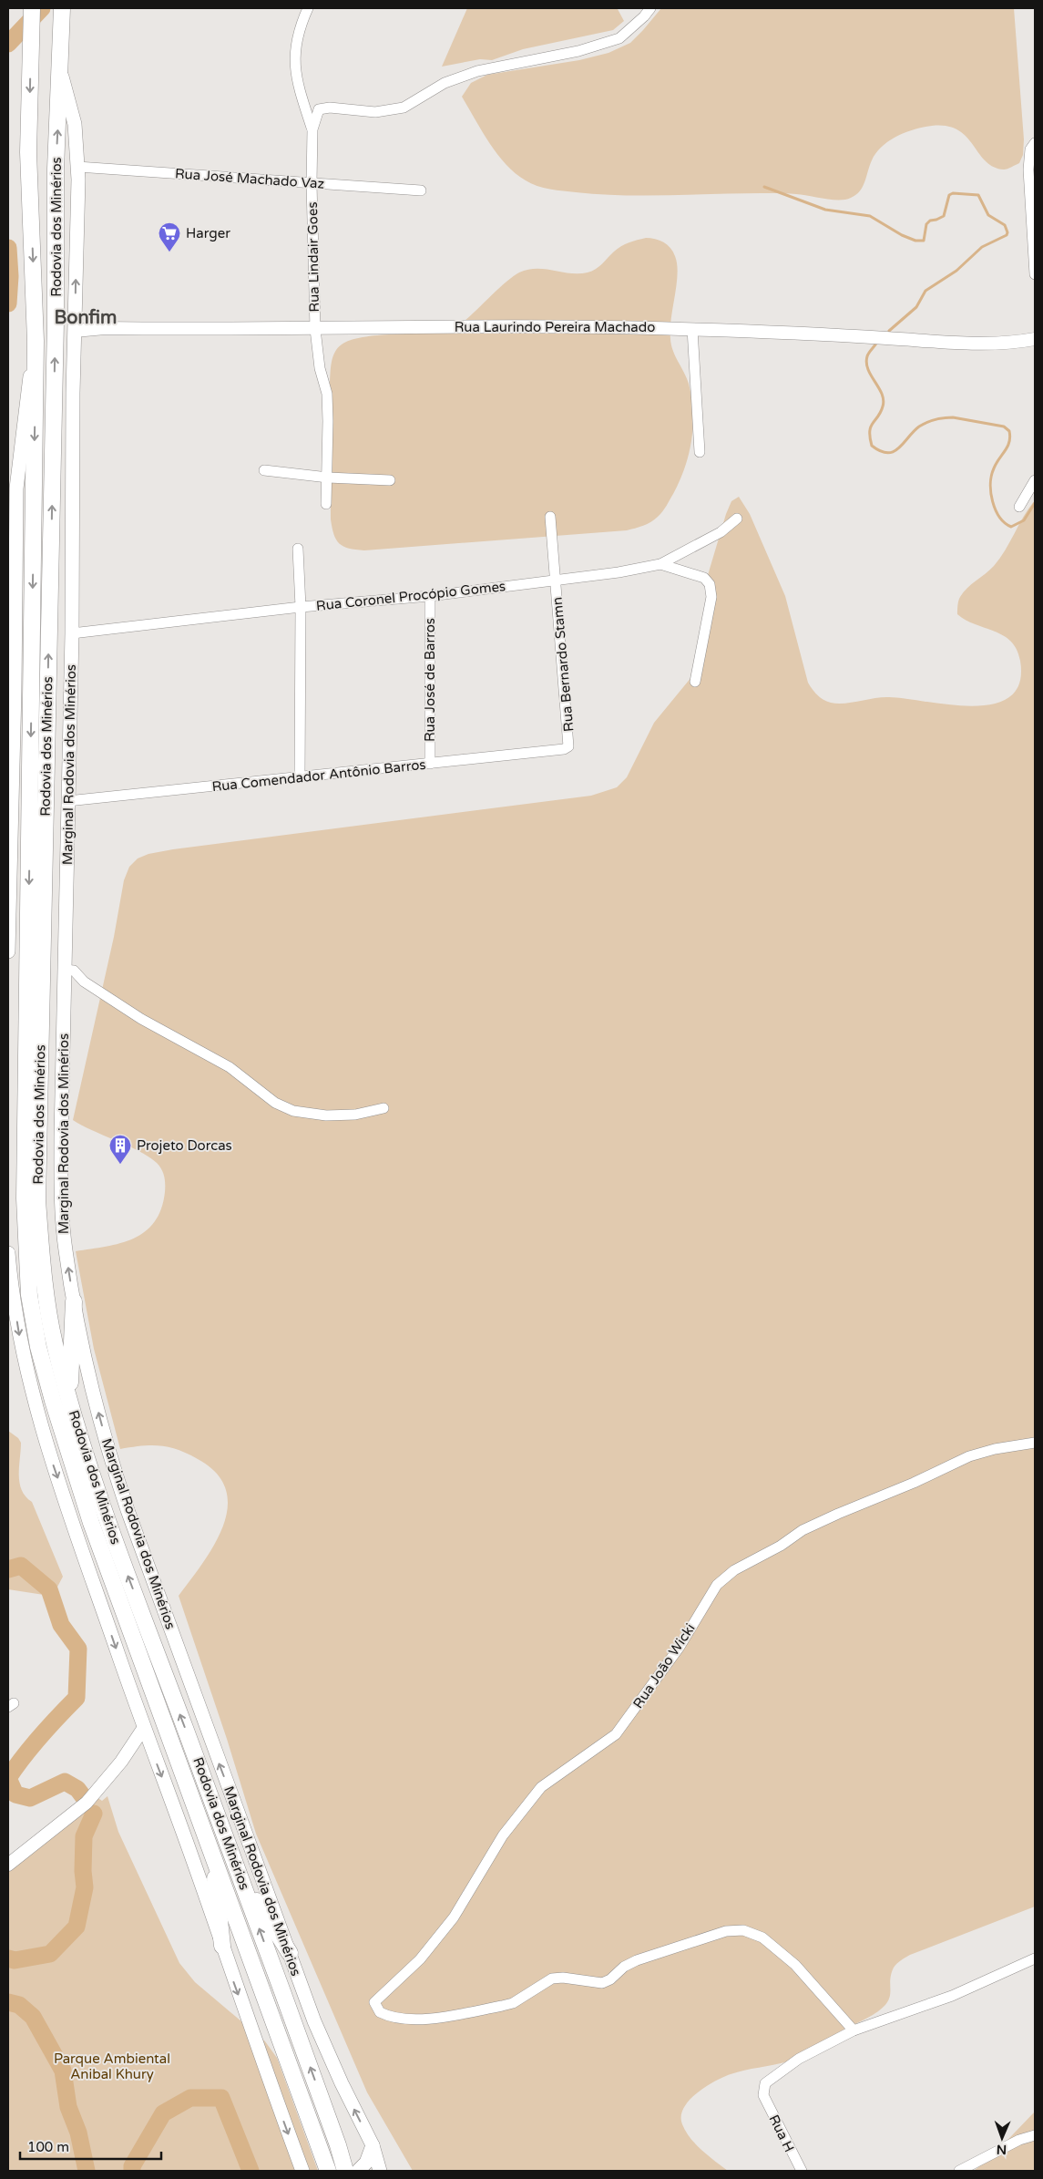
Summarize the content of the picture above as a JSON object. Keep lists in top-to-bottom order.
{
  "streets": {
    "main road": ["Rodovia dos Minérios", "Marginal Rodovia dos Minérios"],
    "street": [
      "Rua José Machado Vaz",
      "Rua Lindair Goes",
      "Rua Laurindo Pereira Machado",
      "Rua Coronel Procópio Gomes",
      "Rua Bernardo Stamn",
      "Rua José de Barros",
      "Rua Comendador Antônio Barros",
      "Rua João Wicki",
      "Rua H"
    ]
  },
  "crossings": [
    ["Rua José Machado Vaz", "Rua Lindair Goes"],
    ["Rua José Machado Vaz", "Marginal Rodovia dos Minérios"],
    ["Rodovia dos Minérios", "Marginal Rodovia dos Minérios"],
    ["Rua Lindair Goes", "Rua Laurindo Pereira Machado"],
    ["Rua Laurindo Pereira Machado", "Marginal Rodovia dos Minérios"],
    ["Rua Coronel Procópio Gomes", "Rua Bernardo Stamn"],
    ["Rua Coronel Procópio Gomes", "Rua José de Barros"],
    ["Rua Coronel Procópio Gomes", "Marginal Rodovia dos Minérios"],
    ["Rua Bernardo Stamn", "Rua Comendador Antônio Barros"],
    ["Rua José de Barros", "Rua Comendador Antônio Barros"],
    ["Marginal Rodovia dos Minérios", "Rua Comendador Antônio Barros"],
    ["Rua João Wicki", "Rua H"]
  ],
  "districts": ["Bonfim"],
  "parks": ["Parque Ambiental Anibal Khury"],
  "places": {
    "supermarket": ["Harger"],
    "building": ["Projeto Dorcas"]
  },
  "scale_bar": "100 m",
  "north": "bottom"
}
